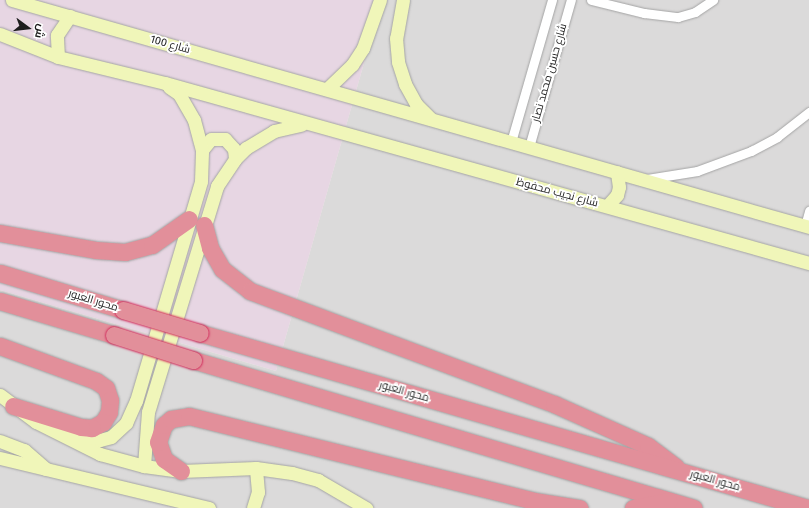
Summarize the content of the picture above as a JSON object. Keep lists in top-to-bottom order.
{
  "streets": {
    "highway": ["محور العبور"],
    "street": ["شارع 100", "شارع حسين محمد نصار", "شارع نجيب محفوظ"]
  },
  "north": "right"
}
